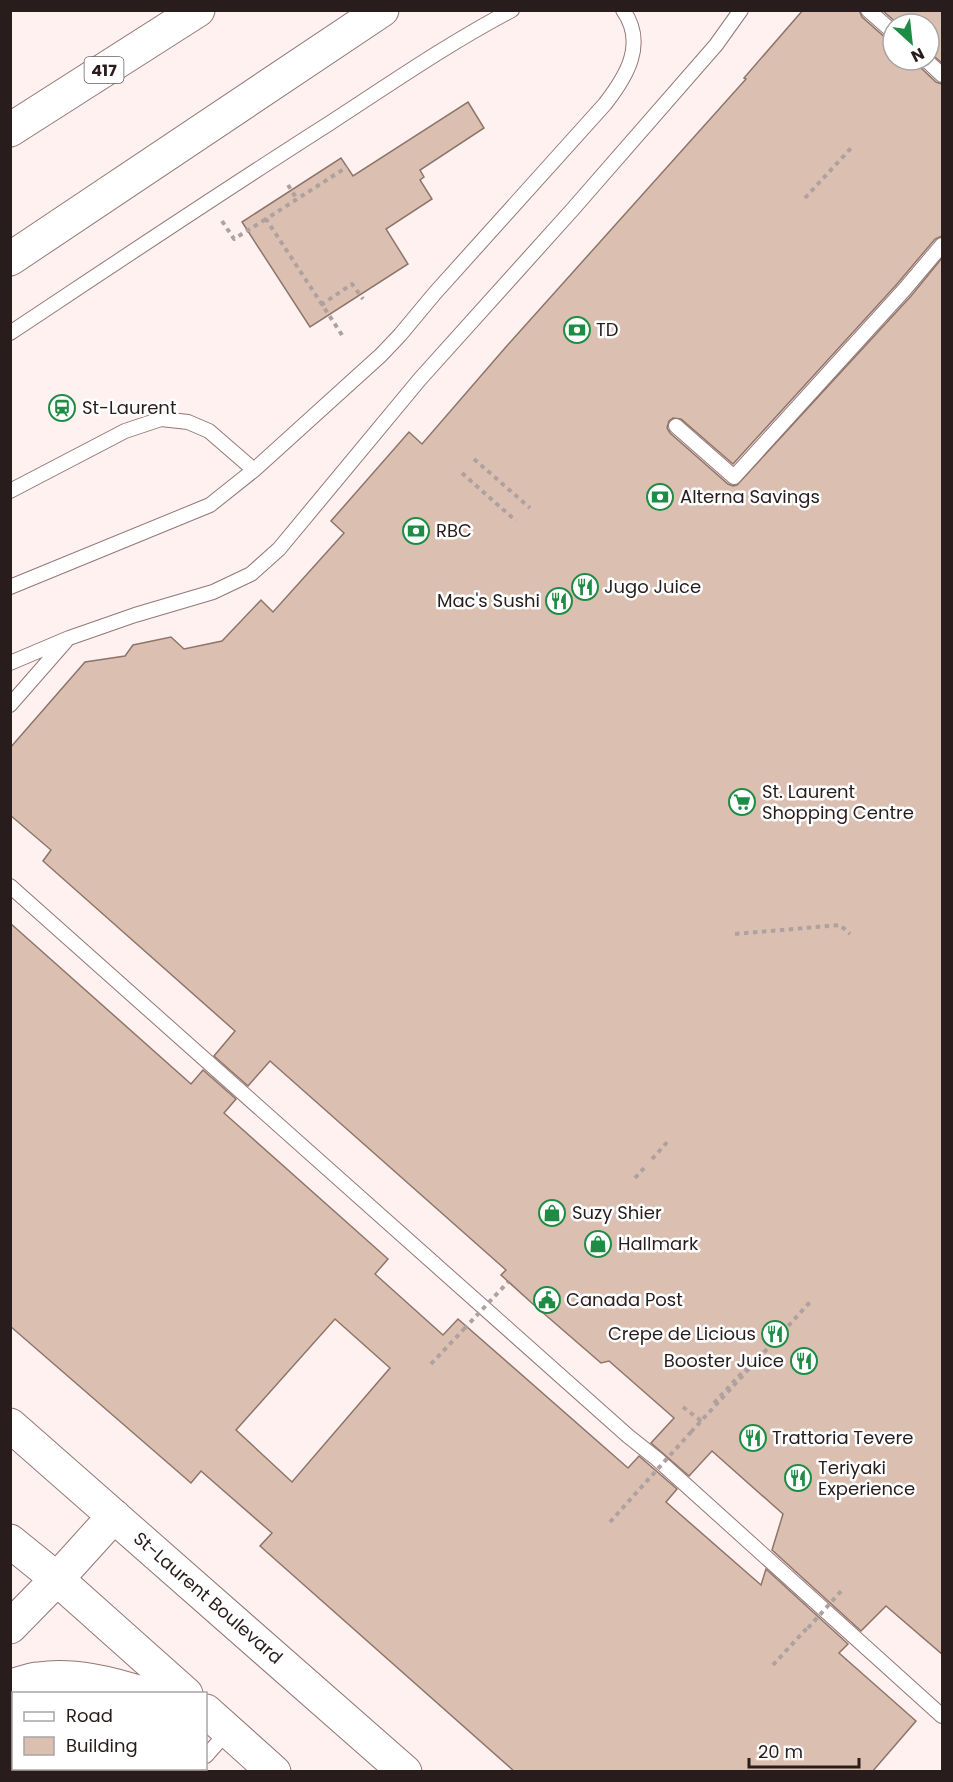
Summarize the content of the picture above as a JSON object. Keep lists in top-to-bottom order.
{
  "streets": {
    "main road": ["417", "St-Laurent Boulevard"]
  },
  "places": {
    "bank": ["TD", "Alterna Savings", "RBC"],
    "station": ["St-Laurent"],
    "restaurant": [
      "Jugo Juice",
      "Mac's Sushi",
      "Crepe de Licious",
      "Booster Juice",
      "Trattoria Tevere",
      "Teriyaki Experience"
    ],
    "supermarket": ["St. Laurent Shopping Centre"],
    "shop": ["Suzy Shier", "Hallmark"],
    "public building": ["Canada Post"]
  },
  "legend": ["Road", "Building"],
  "scale_bar": "20 m",
  "north": "bottom right"
}
